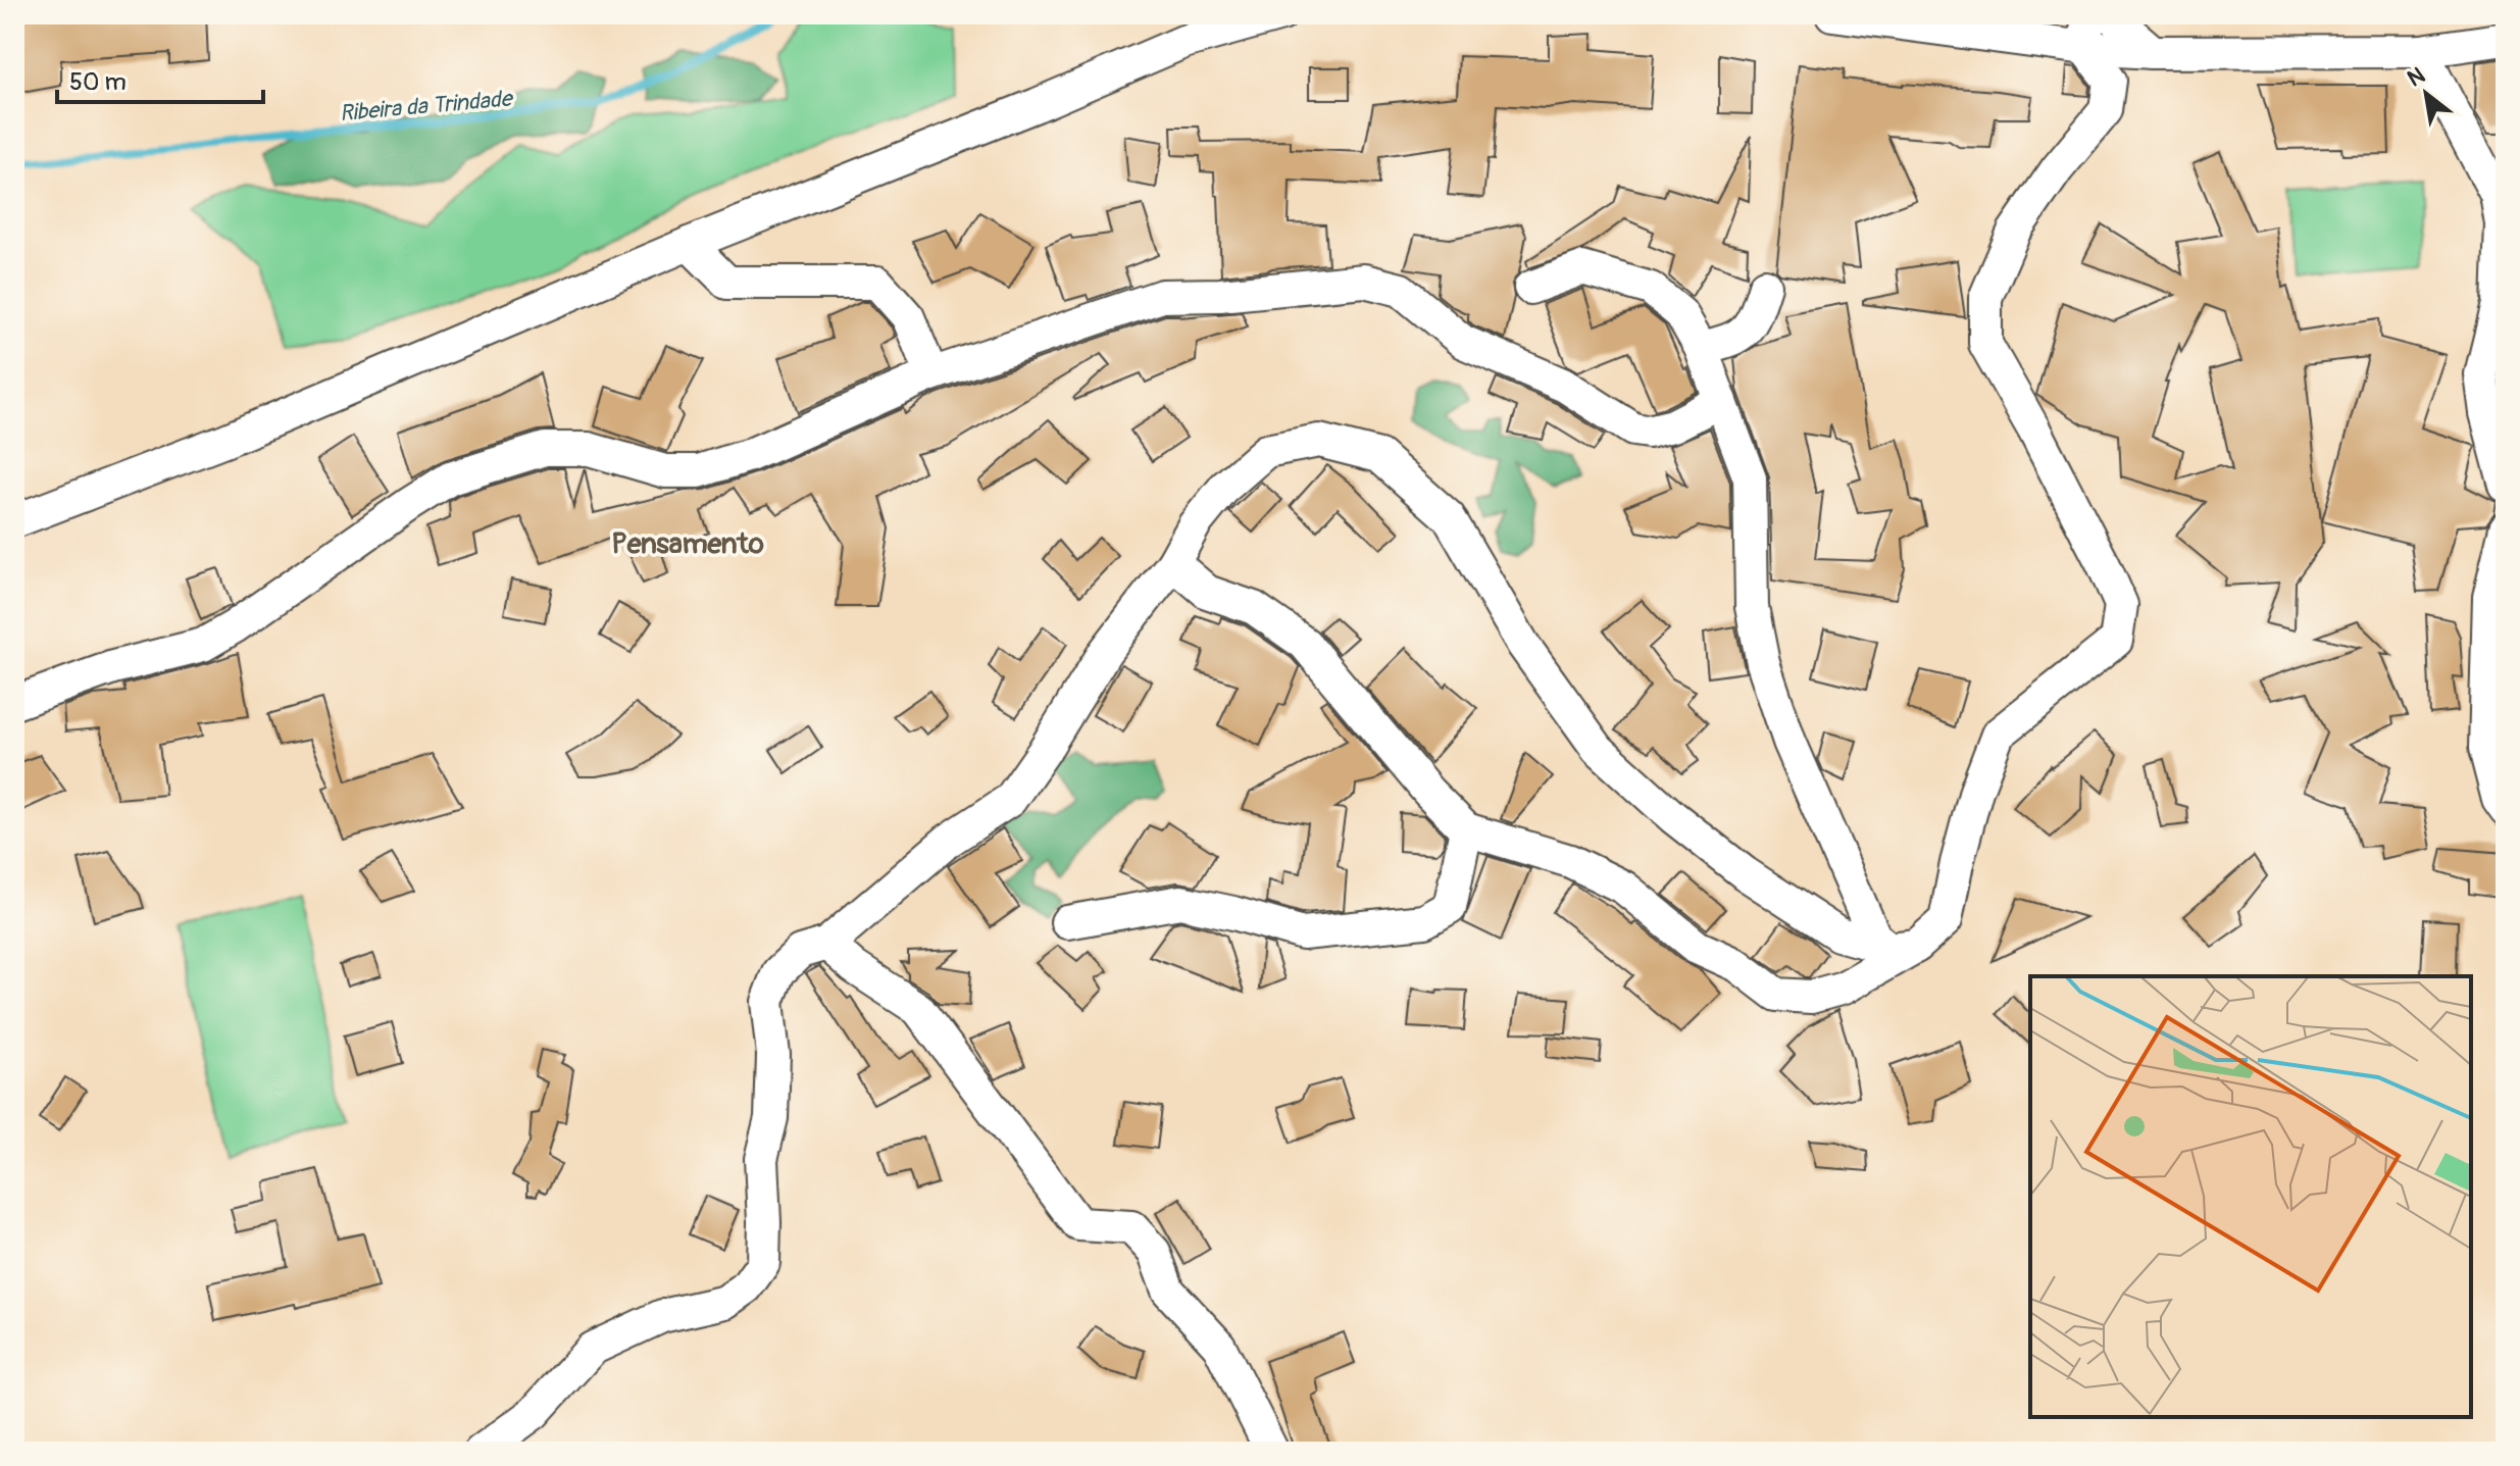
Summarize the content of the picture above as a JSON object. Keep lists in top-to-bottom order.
{
  "districts": ["Pensamento"],
  "water": ["Ribeira da Trindade"],
  "scale_bar": "50 m",
  "north": "top left"
}
